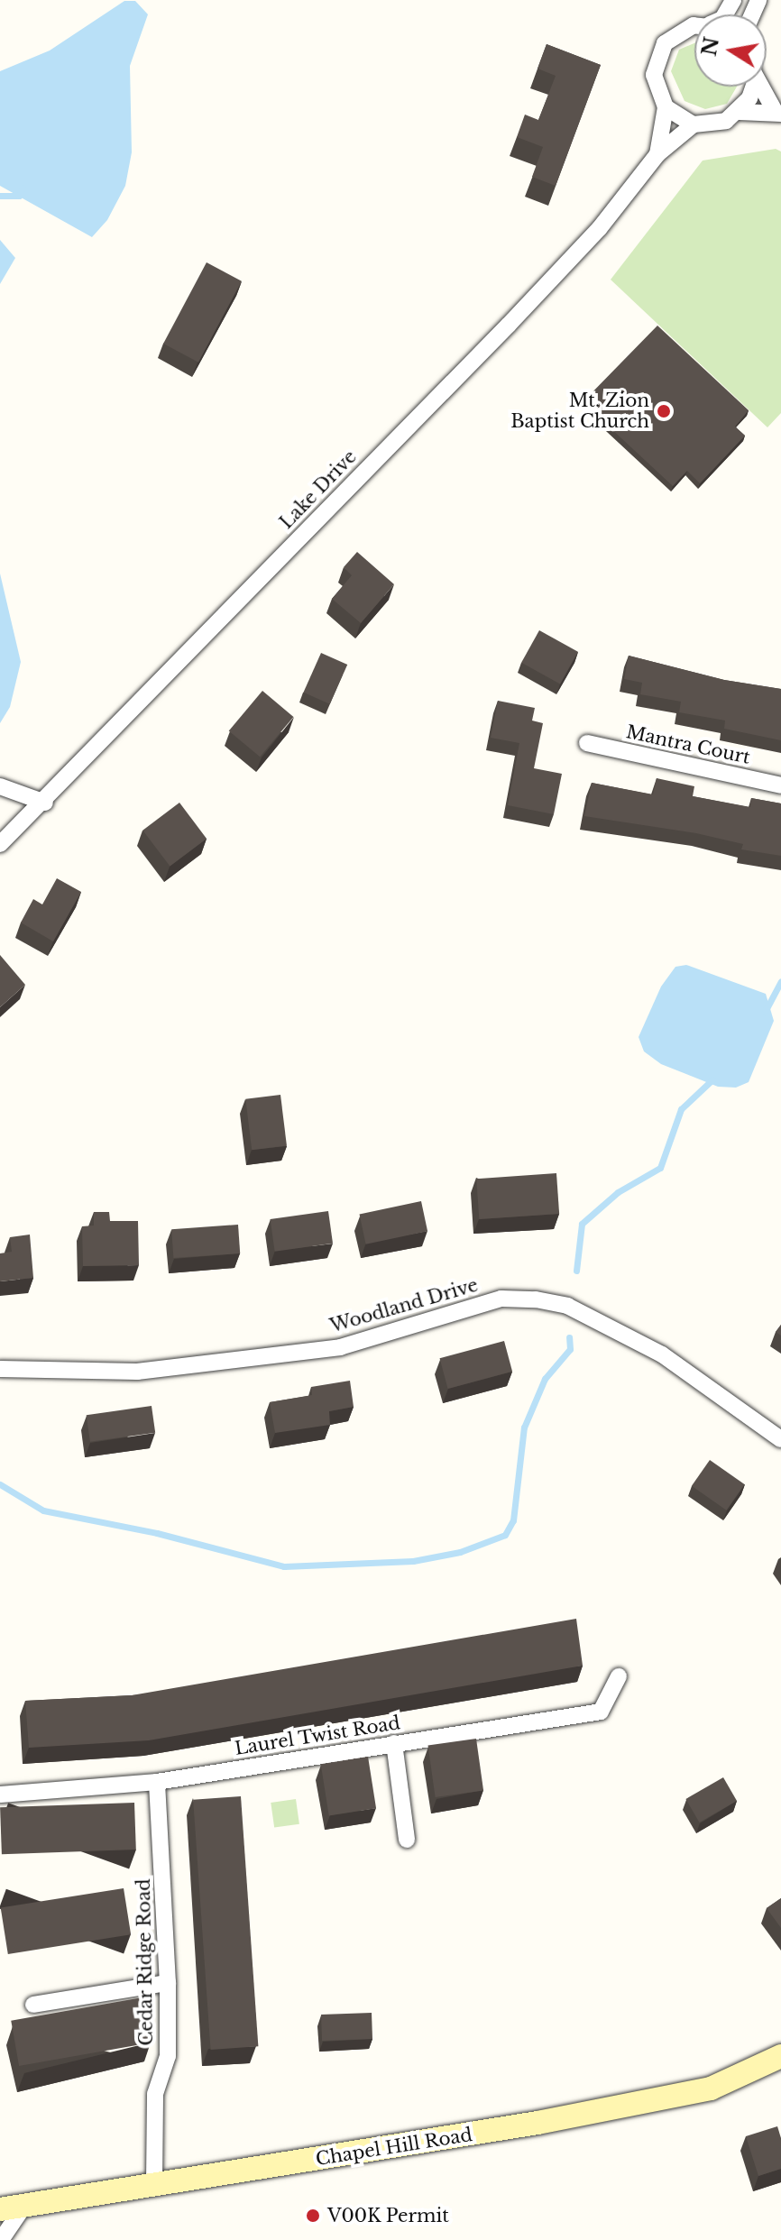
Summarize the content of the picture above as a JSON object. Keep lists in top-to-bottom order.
{
  "streets": {
    "main road": ["Chapel Hill Road"],
    "street": [
      "Lake Drive",
      "Mantra Court",
      "Woodland Drive",
      "Laurel Twist Road",
      "Cedar Ridge Road"
    ]
  },
  "crossings": [
    ["Laurel Twist Road", "Cedar Ridge Road"],
    ["Cedar Ridge Road", "Chapel Hill Road"]
  ],
  "places": ["Mt. Zion Baptist Church", "V00K Permit"],
  "north": "left"
}
